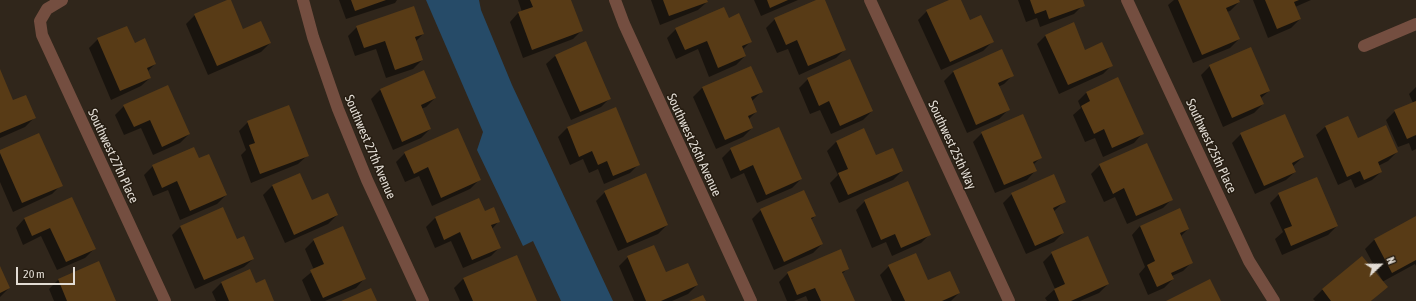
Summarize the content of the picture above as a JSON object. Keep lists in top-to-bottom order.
{
  "streets": {
    "street": [
      "Southwest 26th Avenue",
      "Southwest 25th Way",
      "Southwest 25th Place",
      "Southwest 27th Avenue",
      "Southwest 27th Place"
    ]
  },
  "scale_bar": "20 m",
  "north": "right"
}
